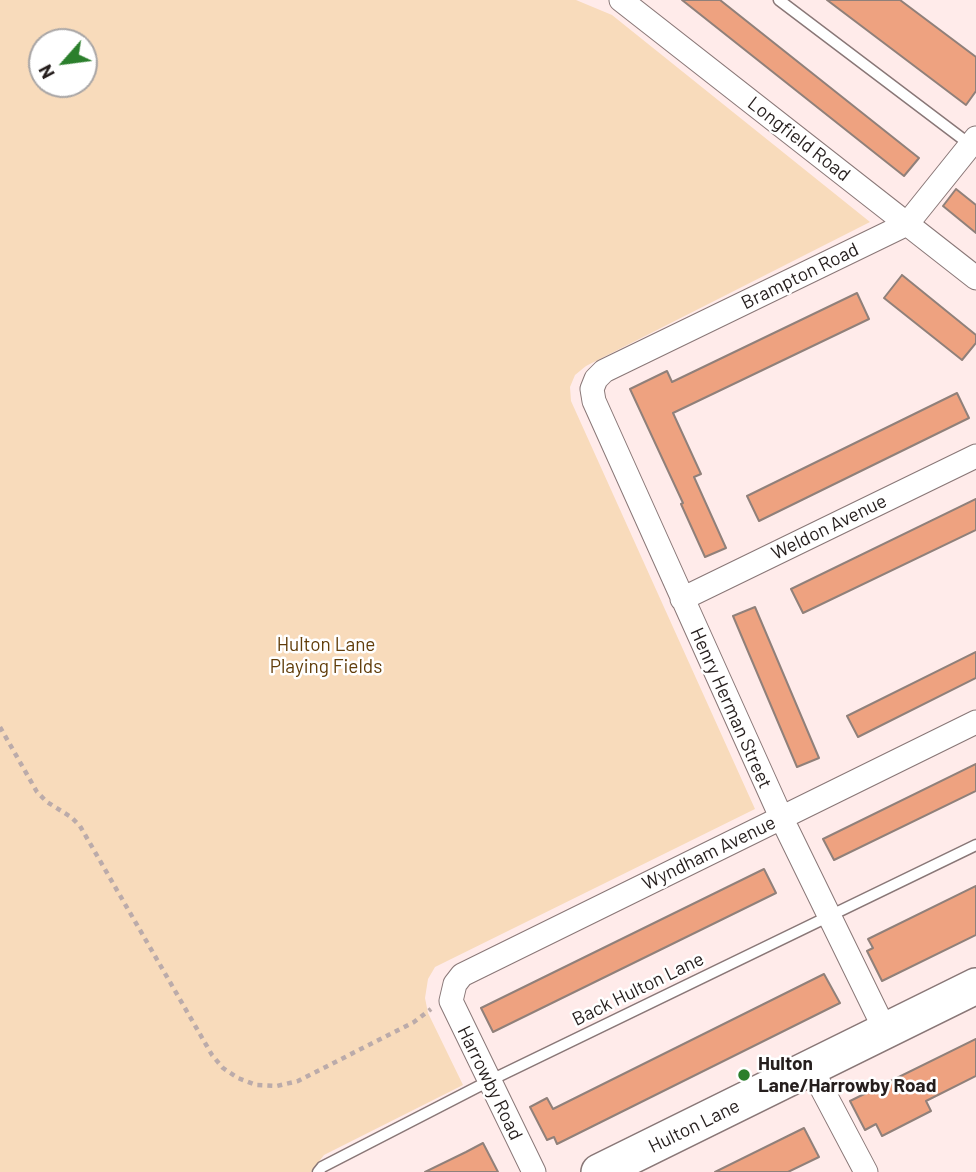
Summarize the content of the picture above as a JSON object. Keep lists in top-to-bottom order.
{
  "streets": {
    "main road": ["Hulton Lane"],
    "street": [
      "Longfield Road",
      "Brampton Road",
      "Weldon Avenue",
      "Henry Herman Street",
      "Wyndham Avenue",
      "Harrowby Road"
    ],
    "lane": ["Back Hulton Lane"]
  },
  "crossings": [
    ["Longfield Road", "Brampton Road"],
    ["Brampton Road", "Henry Herman Street"],
    ["Weldon Avenue", "Henry Herman Street"],
    ["Henry Herman Street", "Wyndham Avenue"],
    ["Henry Herman Street", "Back Hulton Lane"],
    ["Henry Herman Street", "Hulton Lane"],
    ["Wyndham Avenue", "Harrowby Road"],
    ["Back Hulton Lane", "Harrowby Road"]
  ],
  "parks": ["Hulton Lane Playing Fields"],
  "places": ["Hulton Lane/Harrowby Road"],
  "north": "bottom left"
}
